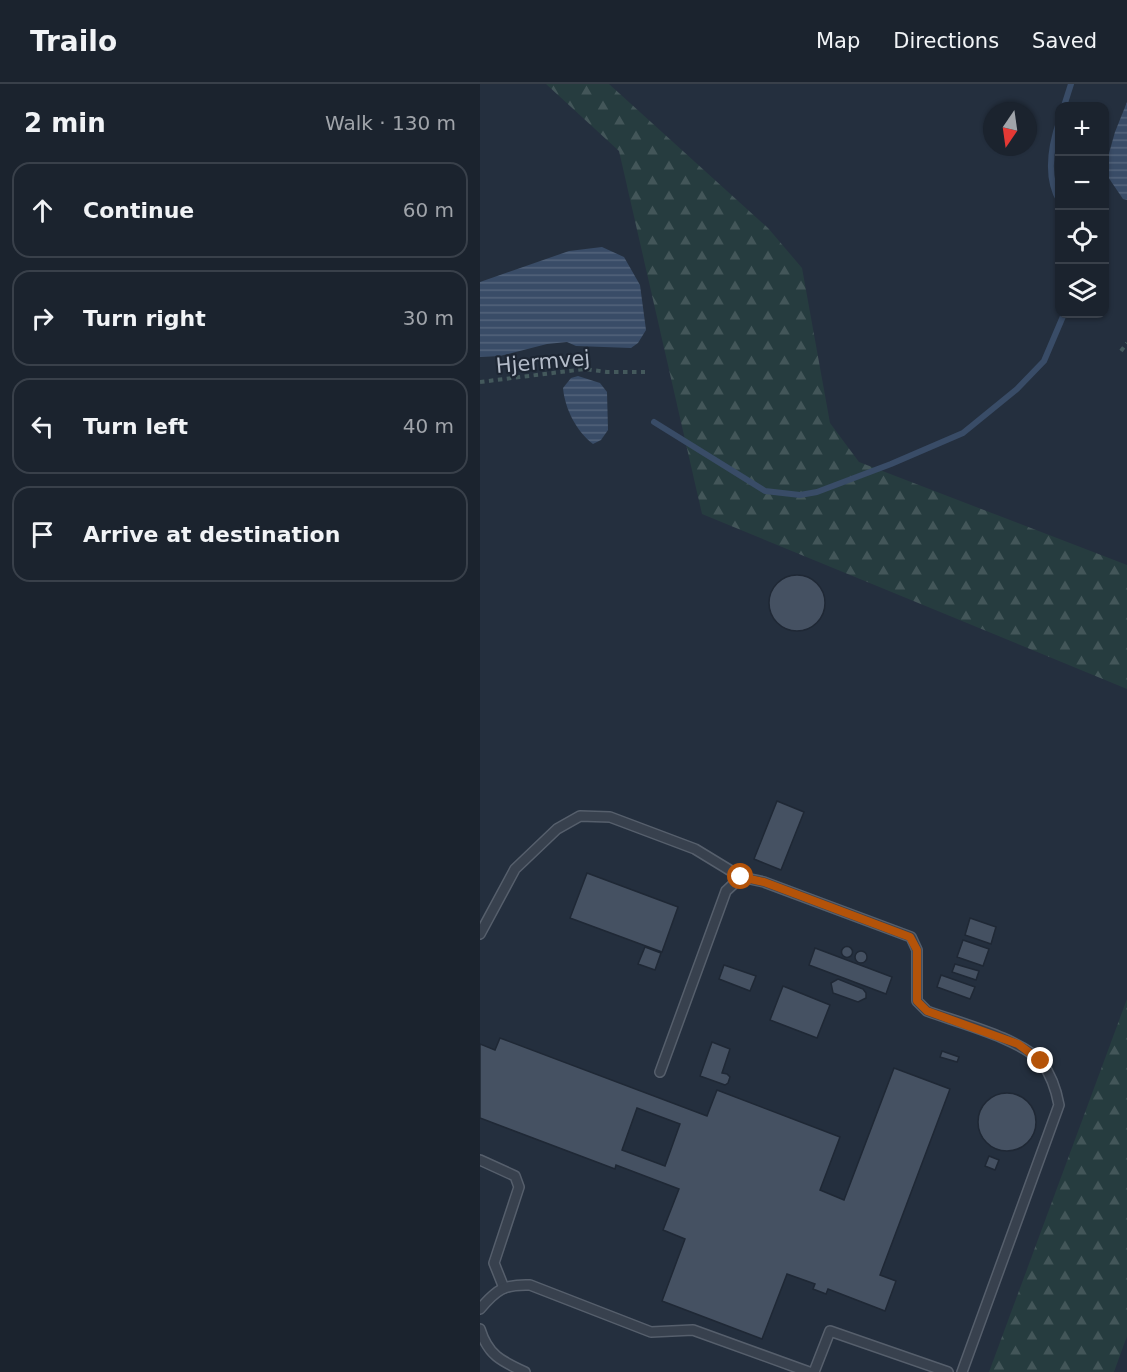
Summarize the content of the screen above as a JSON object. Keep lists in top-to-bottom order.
{
  "streets": {
    "path": ["Hjermvej"]
  },
  "north": "bottom",
  "page": {
    "header": "Trailo",
    "nav": ["Map", "Directions", "Saved"],
    "heading": ["2 min", "Walk · 130 m"],
    "map_buttons": ["+", "−"],
    "list": [
      ["Continue", "60 m"],
      ["Turn right", "30 m"],
      ["Turn left", "40 m"],
      "Arrive at destination"
    ]
  }
}
